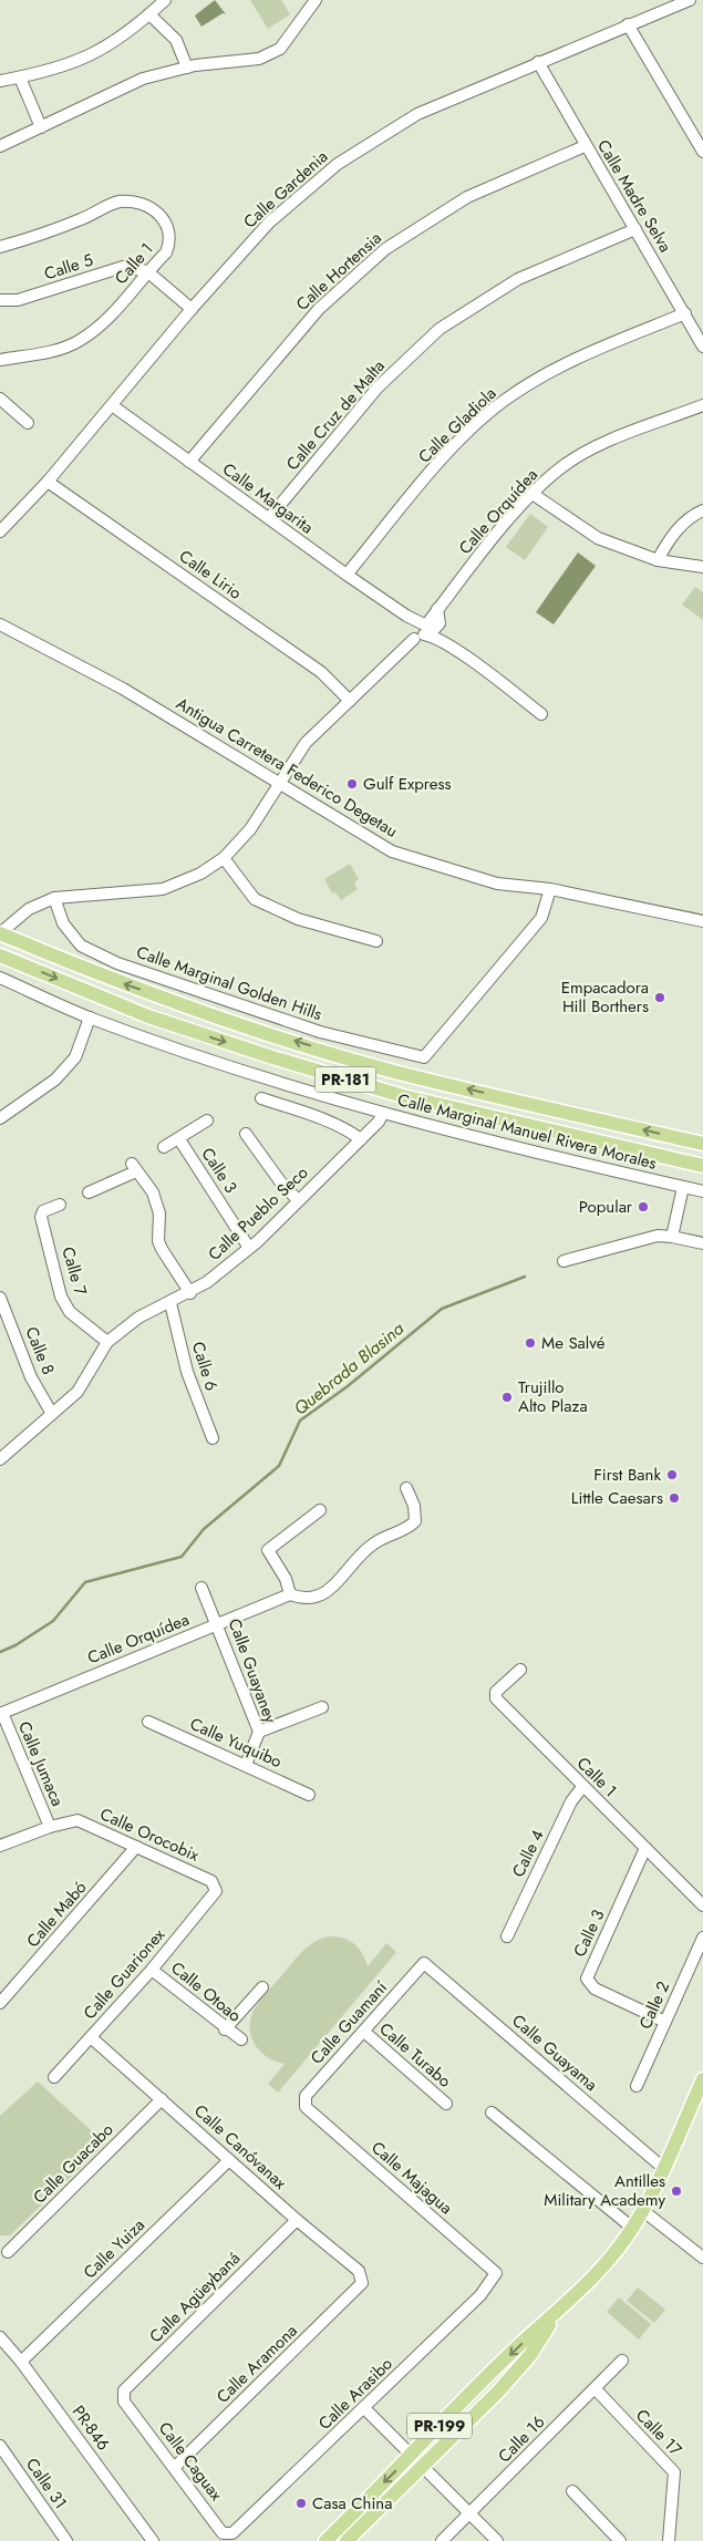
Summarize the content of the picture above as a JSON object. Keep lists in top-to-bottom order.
{
  "streets": {
    "main road": ["PR-181", "PR-199"],
    "street": [
      "Calle Gardenia",
      "Calle Madre Selva",
      "Calle 1",
      "Calle 5",
      "Calle Hortensia",
      "Calle Cruz de Malta",
      "Calle Gladiola",
      "Calle Margarita",
      "Calle Orquídea",
      "Calle Lirio",
      "Antigua Carretera Federico Degetau",
      "Calle Marginal Golden Hills",
      "Calle Marginal Manuel Rivera Morales",
      "Calle 3",
      "Calle Pueblo Seco",
      "Calle 7",
      "Calle 8",
      "Calle 6",
      "Calle Guayaney",
      "Calle Yuquibo",
      "Calle Jumaca",
      "Calle Orocobix",
      "Calle 4",
      "Calle Mabó",
      "Calle Guarionex",
      "Calle Otoao",
      "Calle 2",
      "Calle Guamaní",
      "Calle Guayama",
      "Calle Turabo",
      "Calle Canóvanax",
      "Calle Guacabo",
      "Calle Majagua",
      "Calle Yuiza",
      "Calle Agüeybaná",
      "Calle Aramona",
      "Calle Arasibo",
      "PR-846",
      "Calle 17",
      "Calle 16",
      "Calle Caguax",
      "Calle 31"
    ]
  },
  "crossings": [
    ["Calle Gardenia", "Calle Madre Selva"],
    ["Calle Gardenia", "Calle Margarita"],
    ["Calle Gardenia", "Calle Lirio"],
    ["Calle Madre Selva", "Calle Hortensia"],
    ["Calle Madre Selva", "Calle Cruz de Malta"],
    ["Calle Madre Selva", "Calle Gladiola"],
    ["Calle 1", "Calle 5"],
    ["Calle 1", "Calle 3"],
    ["Calle 1", "Calle 4"],
    ["Calle Hortensia", "Calle Margarita"],
    ["Calle Cruz de Malta", "Calle Margarita"],
    ["Calle Gladiola", "Calle Margarita"],
    ["Calle Margarita", "Calle Orquídea"],
    ["Calle Orquídea", "Calle Guayaney"],
    ["Calle Orquídea", "Calle Jumaca"],
    ["Antigua Carretera Federico Degetau", "Calle Marginal Golden Hills"],
    ["Calle Marginal Manuel Rivera Morales", "Calle Pueblo Seco"],
    ["Calle 3", "Calle Pueblo Seco"],
    ["Calle 3", "Calle 2"],
    ["Calle Pueblo Seco", "Calle 7"],
    ["Calle Pueblo Seco", "Calle 8"],
    ["Calle Pueblo Seco", "Calle 6"],
    ["Calle Guayaney", "Calle Yuquibo"],
    ["Calle Jumaca", "Calle Orocobix"],
    ["Calle Orocobix", "Calle Mabó"],
    ["Calle Orocobix", "Calle Guarionex"],
    ["Calle Guarionex", "Calle Otoao"],
    ["Calle Guarionex", "Calle Canóvanax"],
    ["Calle Guamaní", "Calle Guayama"],
    ["Calle Guamaní", "Calle Turabo"],
    ["Calle Guamaní", "Calle Majagua"],
    ["Calle Guayama", "PR-199"],
    ["Calle Canóvanax", "Calle Guacabo"],
    ["Calle Canóvanax", "Calle Yuiza"],
    ["Calle Canóvanax", "Calle Agüeybaná"],
    ["Calle Canóvanax", "Calle Aramona"],
    ["Calle Majagua", "Calle Arasibo"],
    ["Calle Yuiza", "PR-846"],
    ["Calle Agüeybaná", "Calle Caguax"],
    ["Calle Aramona", "Calle Caguax"],
    ["Calle Arasibo", "Calle Caguax"],
    ["Calle 17", "Calle 16"]
  ],
  "water": ["Quebrada Blasina"],
  "places": [
    "Gulf Express",
    "Empacadora Hill Borthers",
    "Popular",
    "Me Salvé",
    "Trujillo Alto Plaza",
    "First Bank",
    "Little Caesars",
    "Antilles Military Academy",
    "Casa China"
  ]
}
